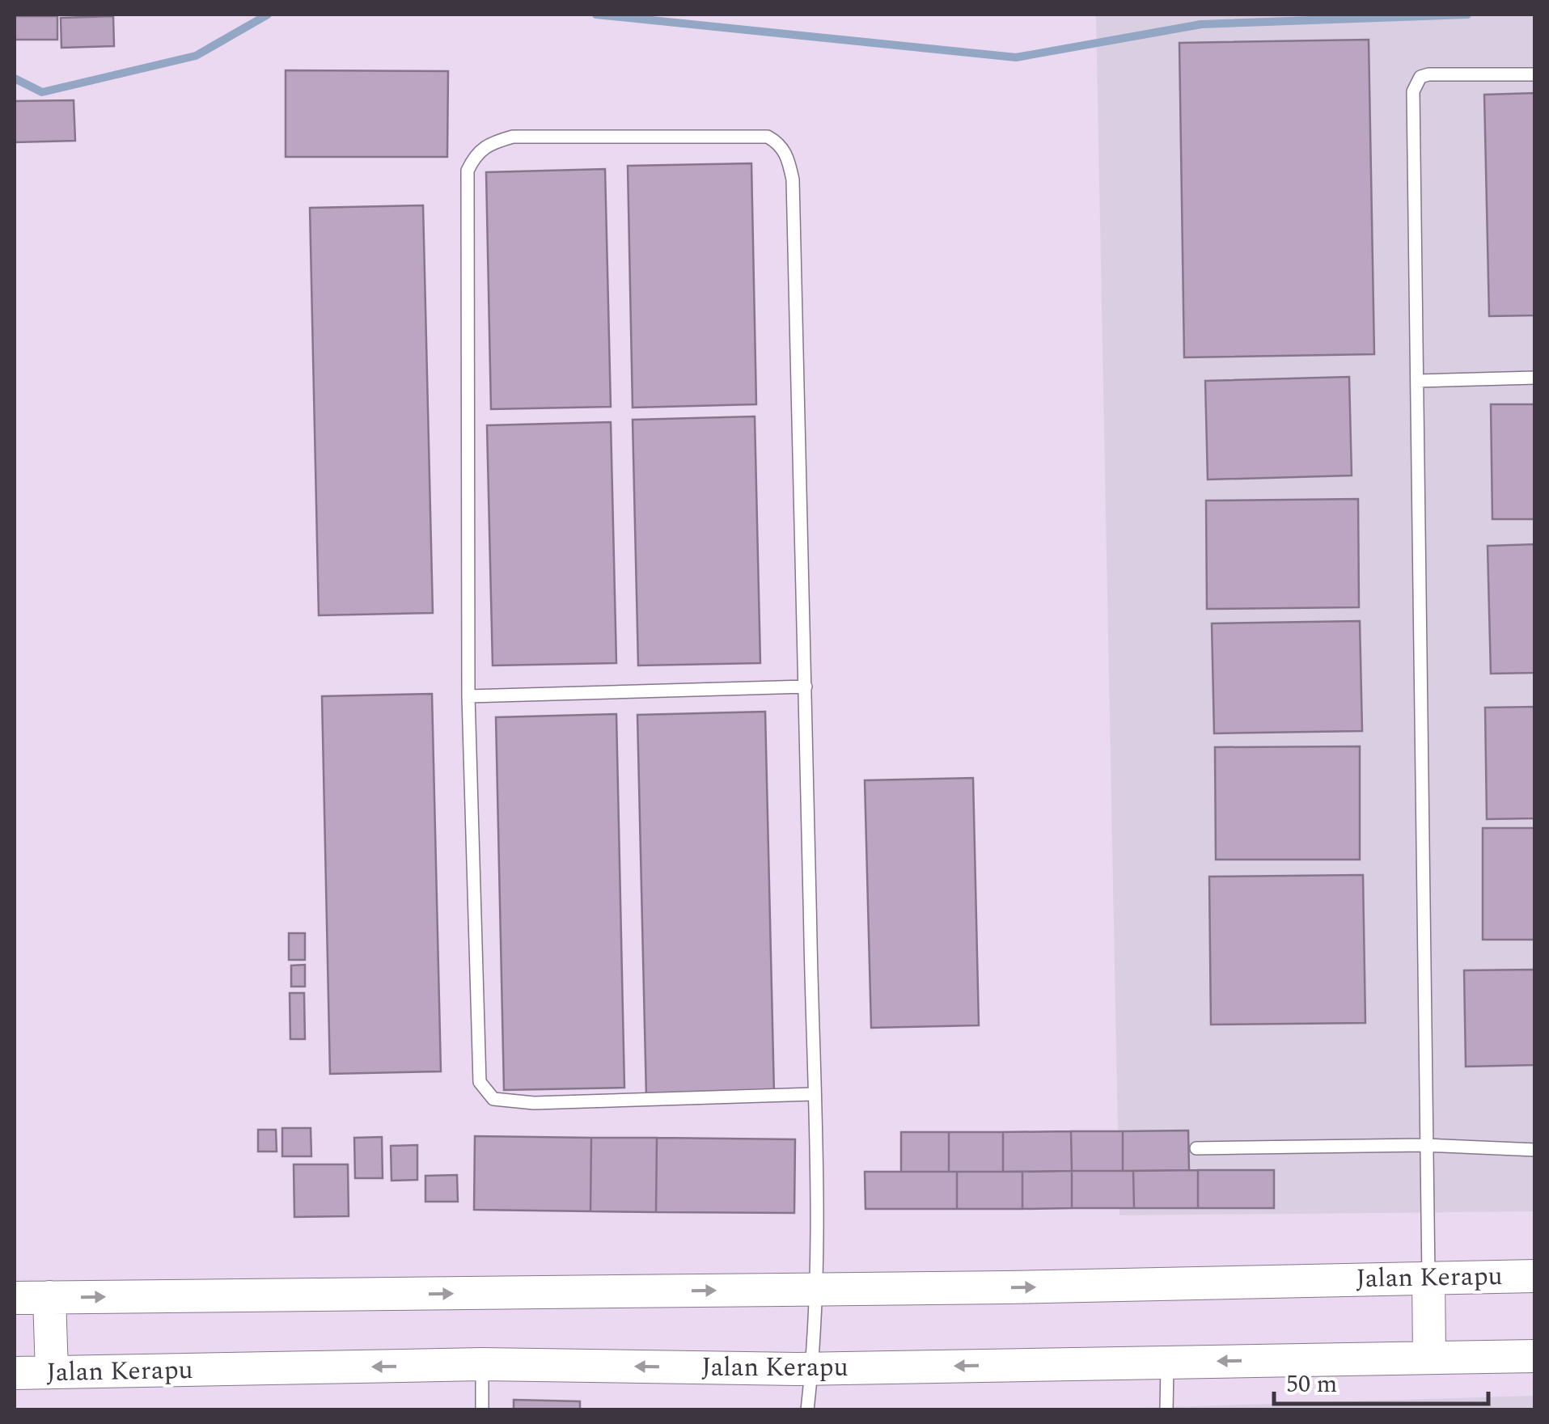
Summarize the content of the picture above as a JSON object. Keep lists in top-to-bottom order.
{
  "streets": {
    "street": ["Jalan Kerapu"]
  },
  "scale_bar": "50 m"
}
